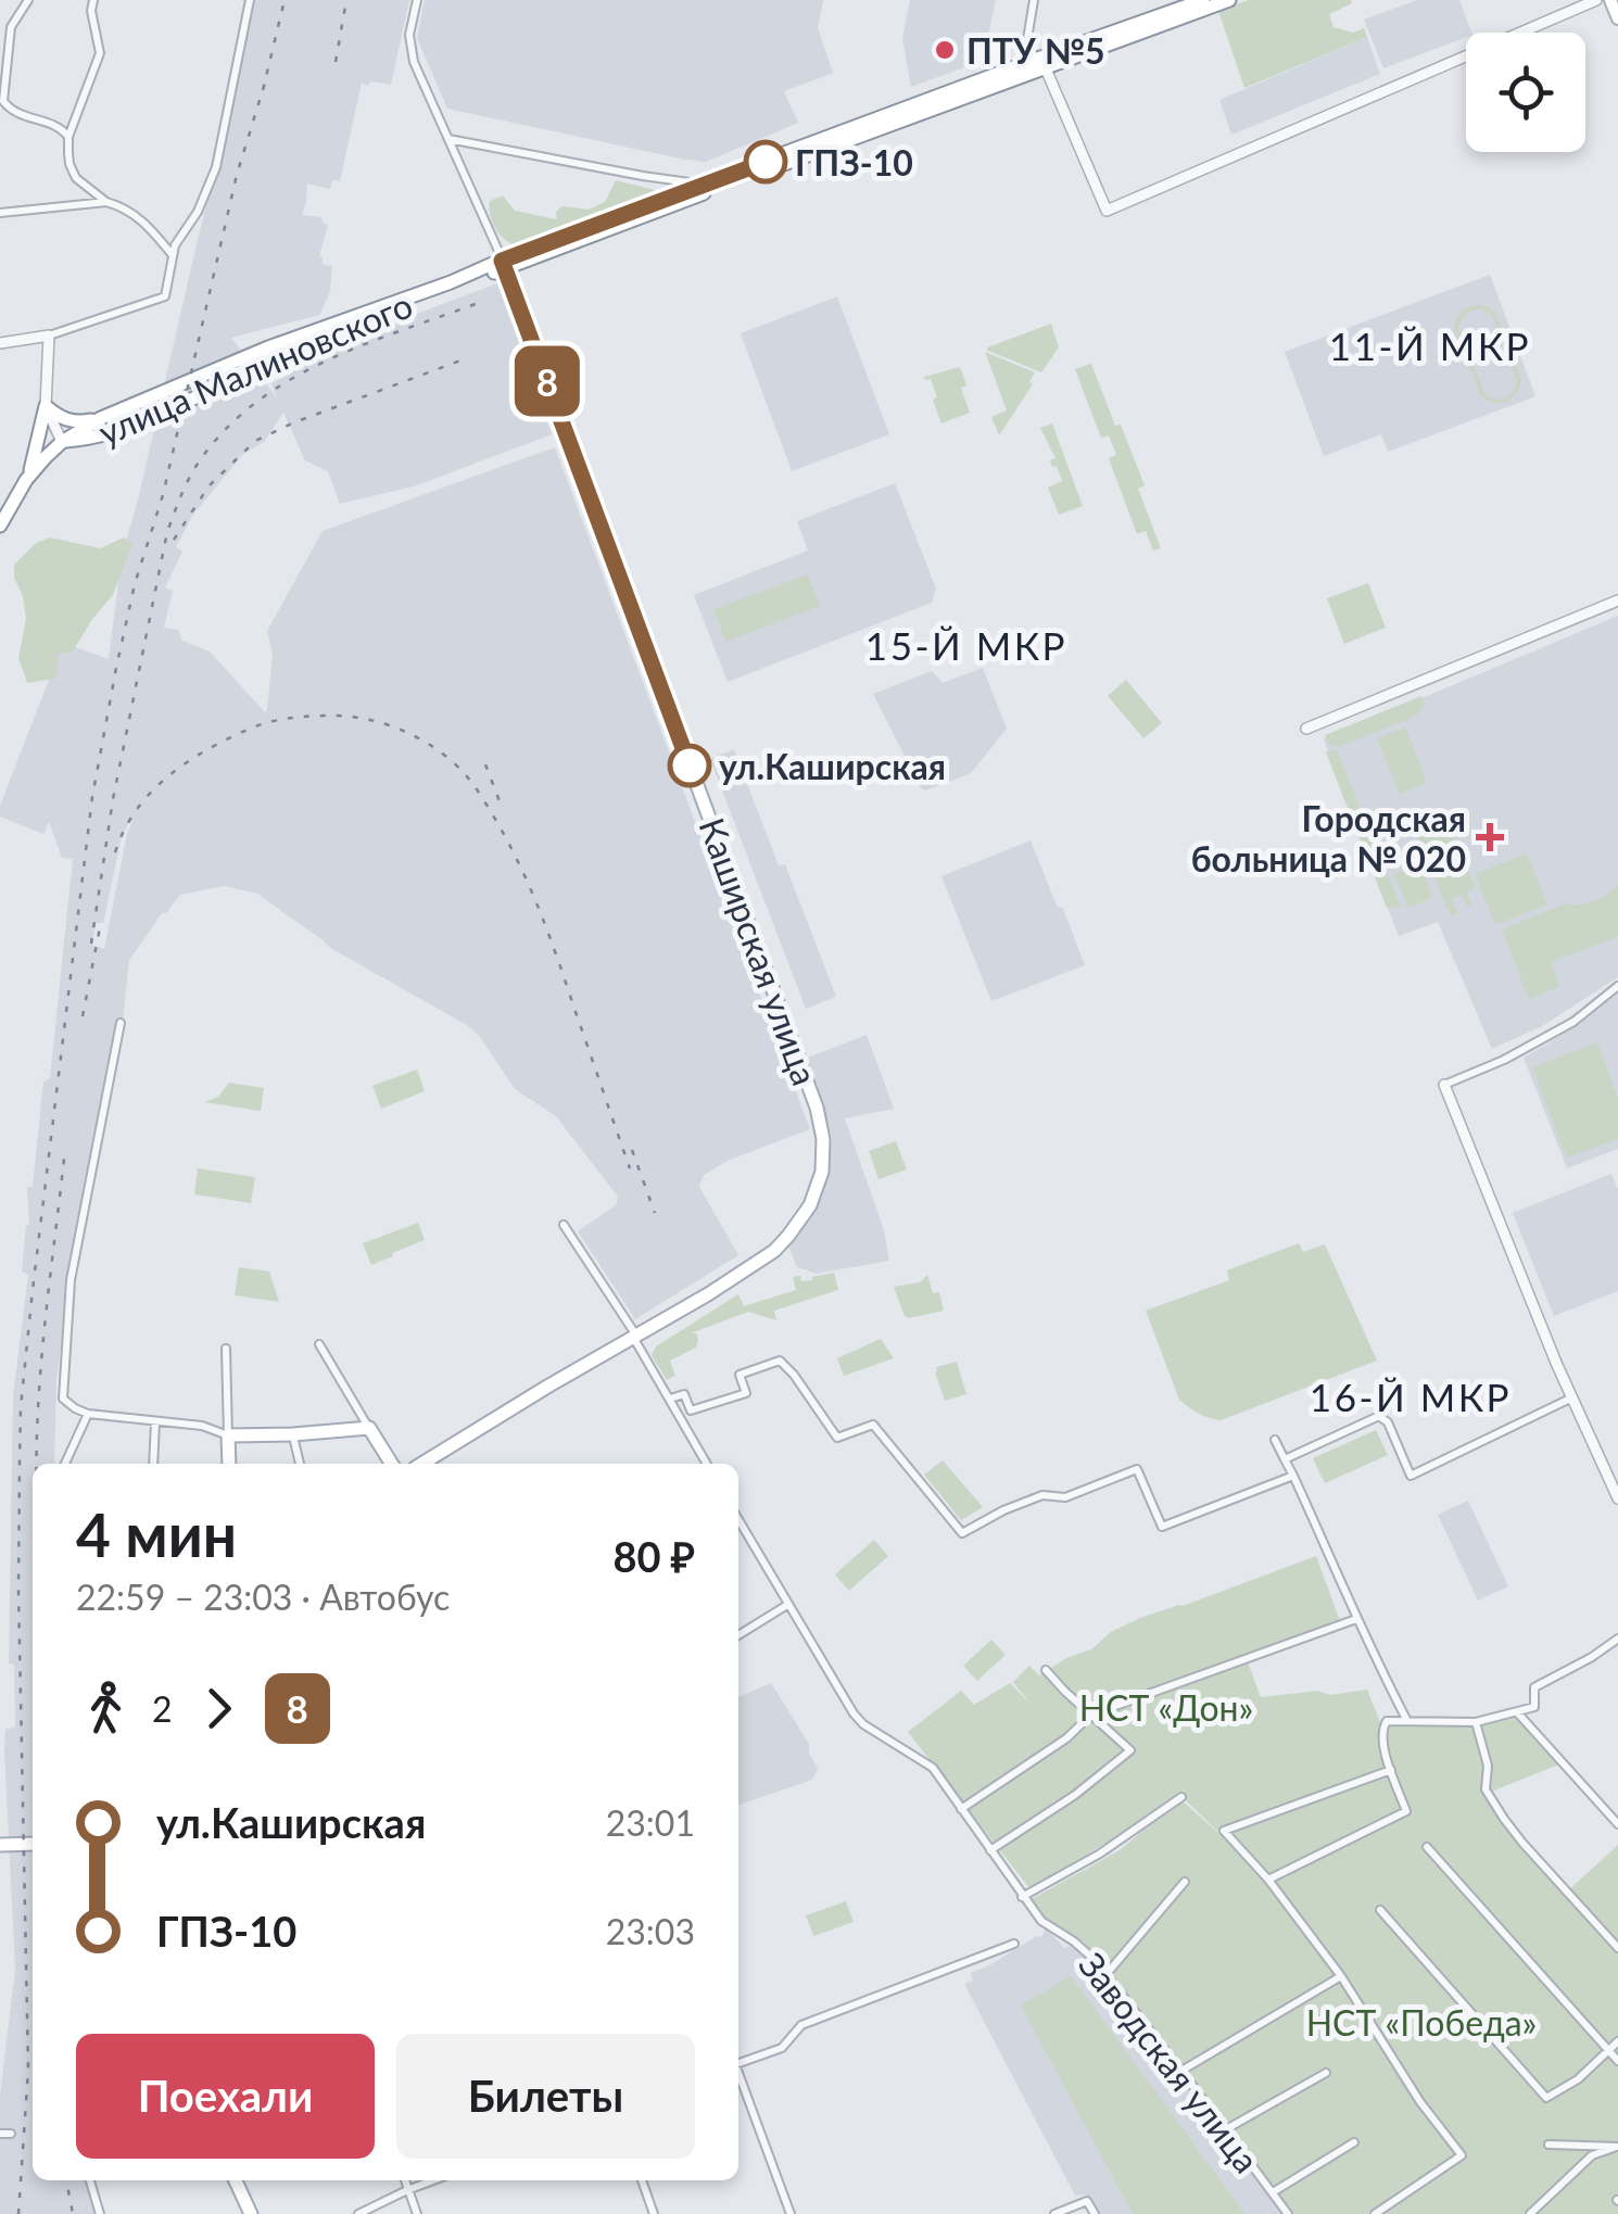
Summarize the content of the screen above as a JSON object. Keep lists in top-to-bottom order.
{
  "streets": {
    "main road": ["улица Малиновского", "Каширская улица"],
    "street": ["Заводская улица"]
  },
  "crossings": [
    ["улица Малиновского", "Каширская улица"]
  ],
  "districts": ["11-Й МКР", "15-Й МКР", "16-Й МКР"],
  "parks": ["НСТ «Дон»", "НСТ «Победа»"],
  "places": {
    "other": ["ПТУ №5", "ГПЗ-10", "ул.Каширская"],
    "health": ["Городская больница № 020"]
  },
  "lines": ["bus line 8"],
  "page": {
    "on_map": "8",
    "heading": ["4 мин", "22:59 – 23:03 · Автобус", "80 ₽"],
    "legs": ["2", "8"],
    "list": [
      {
        "name": "ул.Каширская",
        "value": "23:01"
      },
      {
        "name": "ГПЗ-10",
        "value": "23:03"
      }
    ],
    "buttons": ["Поехали", "Билеты"]
  }
}
